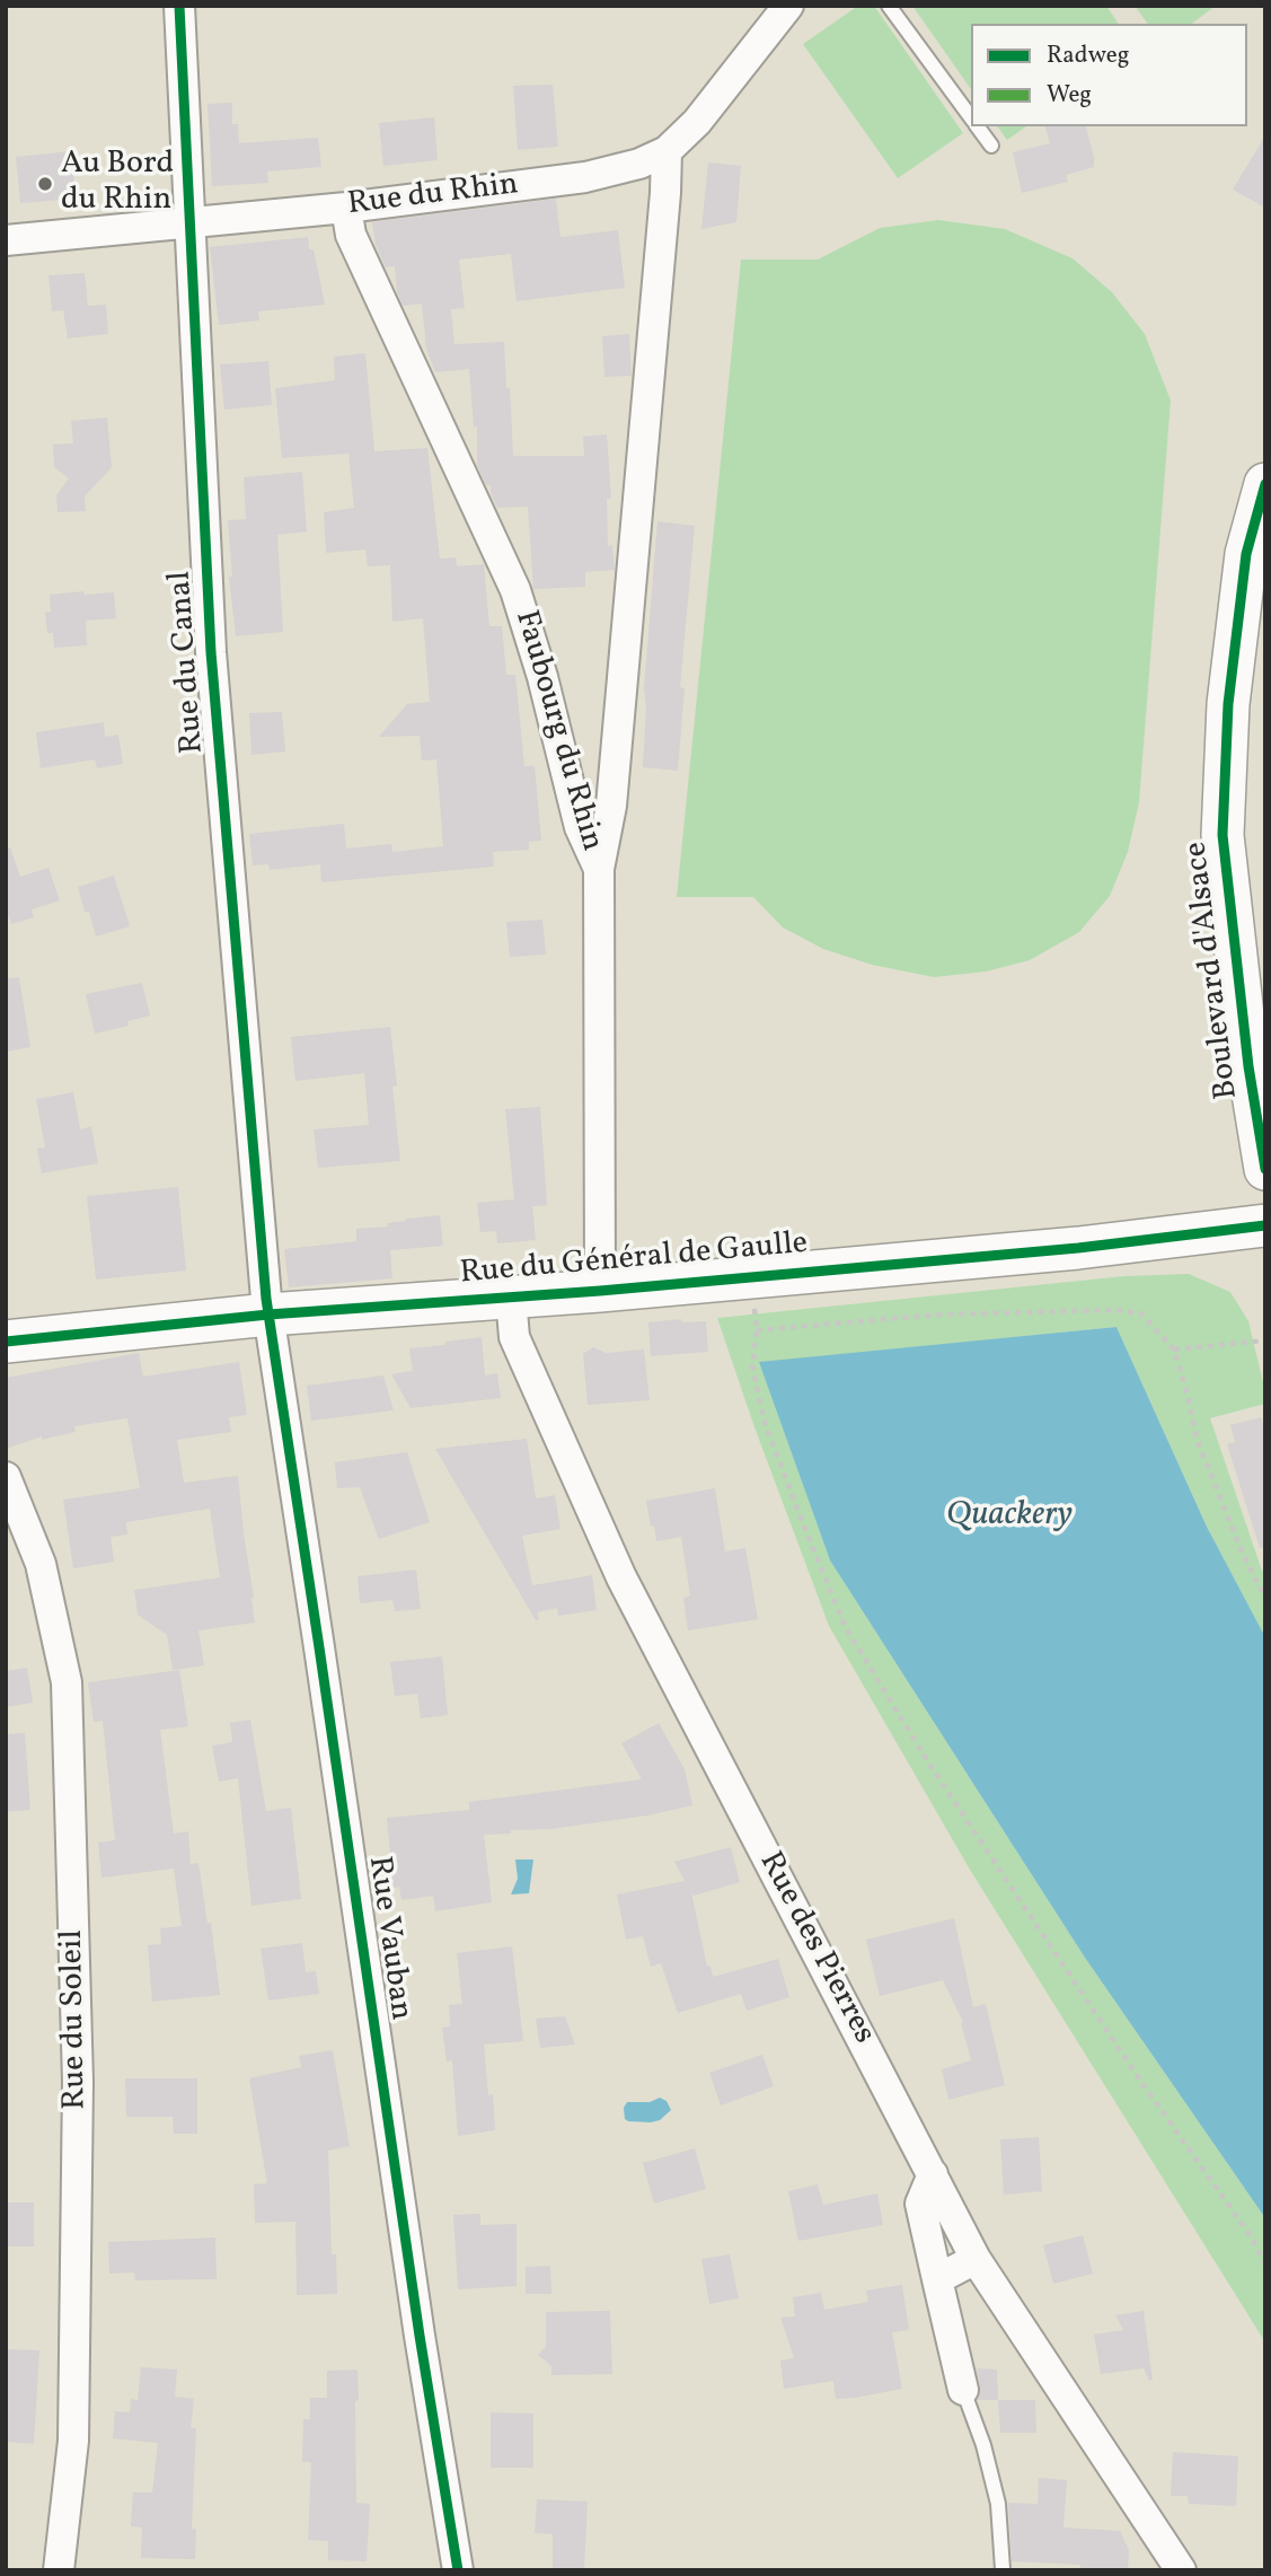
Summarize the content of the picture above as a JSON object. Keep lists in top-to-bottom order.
{
  "streets": {
    "street": [
      "Rue du Rhin",
      "Rue du Canal",
      "Faubourg du Rhin",
      "Boulevard d'Alsace",
      "Rue du Général de Gaulle",
      "Rue Vauban",
      "Rue des Pierres",
      "Rue du Soleil"
    ]
  },
  "crossings": [
    ["Rue du Rhin", "Rue du Canal"],
    ["Rue du Rhin", "Faubourg du Rhin"],
    ["Rue du Canal", "Rue du Général de Gaulle"],
    ["Rue du Canal", "Rue Vauban"],
    ["Faubourg du Rhin", "Rue du Général de Gaulle"],
    ["Rue du Général de Gaulle", "Rue Vauban"],
    ["Rue du Général de Gaulle", "Rue des Pierres"]
  ],
  "water": ["Quackery"],
  "places": ["Au Bord du Rhin"],
  "legend": ["Radweg", "Weg"]
}
